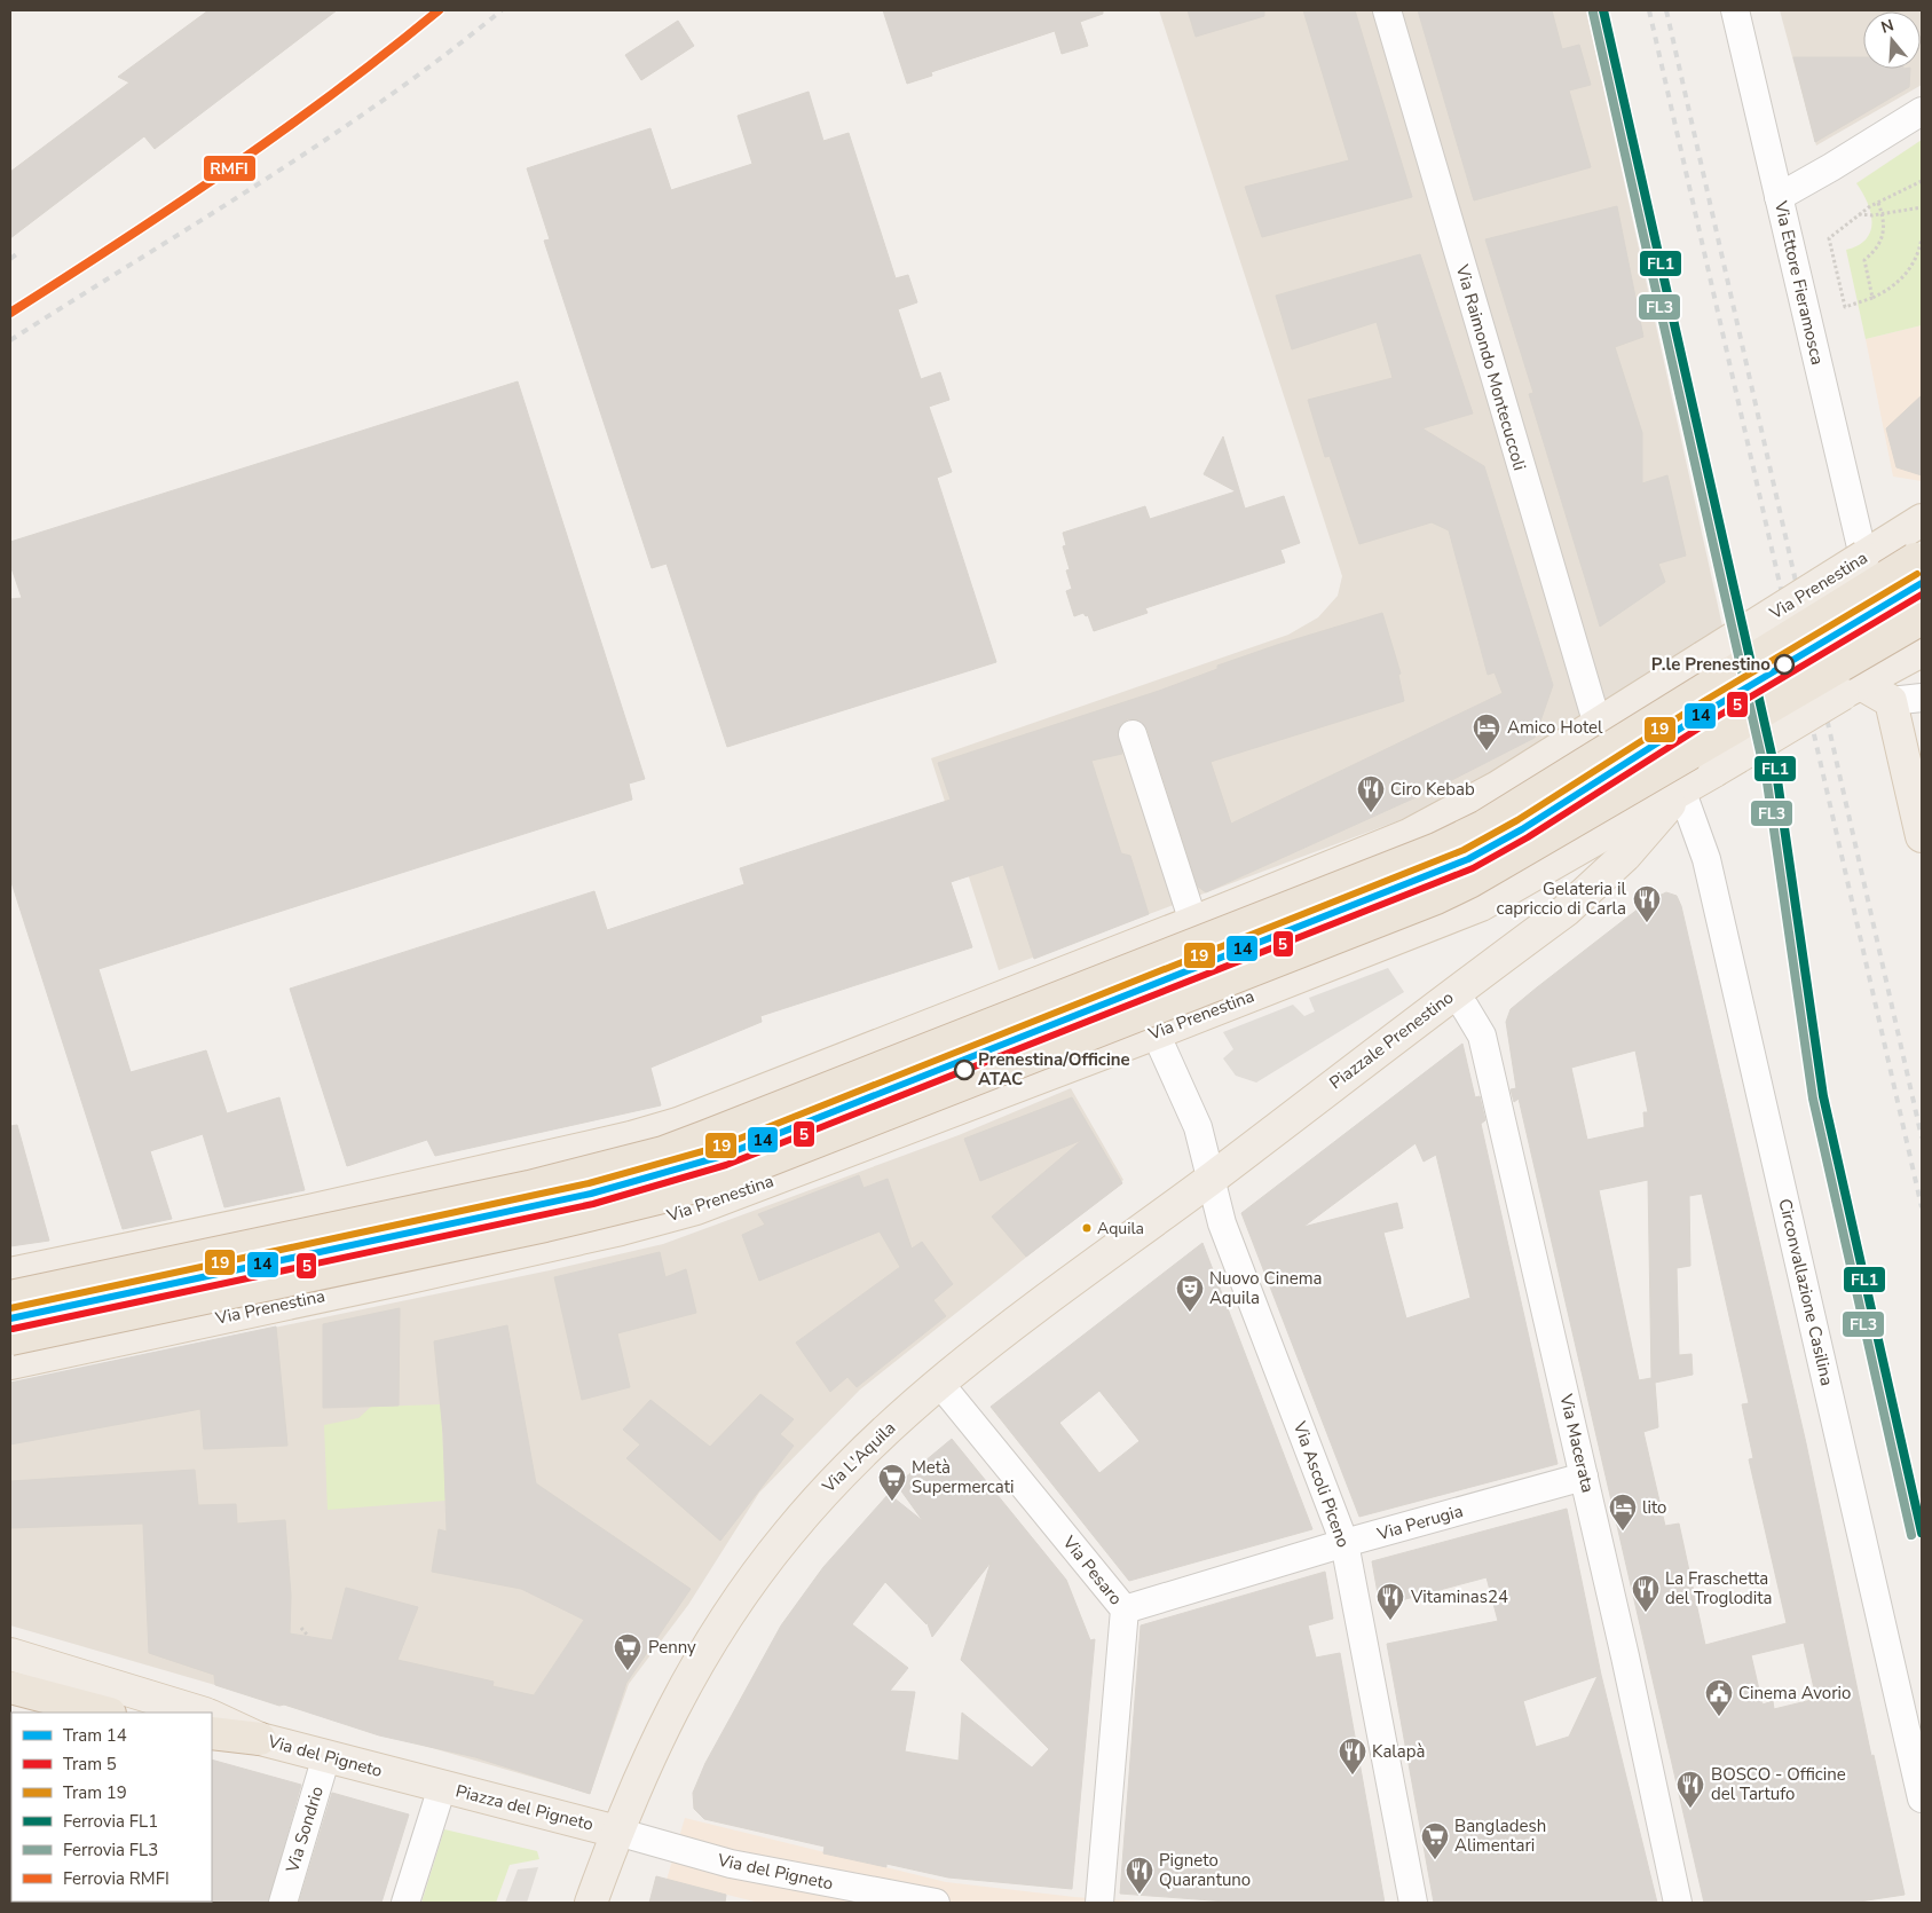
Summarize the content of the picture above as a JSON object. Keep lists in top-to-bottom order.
{
  "streets": {
    "main road": [
      "Via Prenestina",
      "Piazzale Prenestino",
      "Via L'Aquila",
      "Via del Pigneto",
      "Piazza del Pigneto"
    ],
    "street": [
      "Via Ettore Fieramosca",
      "Via Raimondo Montecuccoli",
      "Circonvallazione Casilina",
      "Via Macerata",
      "Via Ascoli Piceno",
      "Via Perugia",
      "Via Pesaro",
      "Via Sondrio"
    ]
  },
  "crossings": [
    ["Via Ettore Fieramosca", "Via Prenestina"],
    ["Via Raimondo Montecuccoli", "Via Prenestina"],
    ["Via Prenestina", "Piazzale Prenestino"],
    ["Piazzale Prenestino", "Circonvallazione Casilina"],
    ["Piazzale Prenestino", "Via Macerata"],
    ["Piazzale Prenestino", "Via L'Aquila"],
    ["Piazzale Prenestino", "Via Ascoli Piceno"],
    ["Via Macerata", "Via Perugia"],
    ["Via L'Aquila", "Via Ascoli Piceno"],
    ["Via L'Aquila", "Via Pesaro"],
    ["Via L'Aquila", "Via del Pigneto"],
    ["Via L'Aquila", "Piazza del Pigneto"],
    ["Via Ascoli Piceno", "Via Perugia"],
    ["Via Perugia", "Via Pesaro"],
    ["Via del Pigneto", "Piazza del Pigneto"],
    ["Via del Pigneto", "Via Sondrio"]
  ],
  "places": {
    "other": ["P.le Prenestino", "Prenestina/Officine ATAC", "Aquila"],
    "hotel": ["Amico Hotel", "lito"],
    "restaurant": [
      "Ciro Kebab",
      "Gelateria il capriccio di Carla",
      "La Fraschetta del Troglodita",
      "Vitaminas24",
      "Kalapà",
      "BOSCO - Officine del Tartufo",
      "Pigneto Quarantuno"
    ],
    "theatre": ["Nuovo Cinema Aquila"],
    "supermarket": ["Metà Supermercati", "Penny", "Bangladesh Alimentari"],
    "public building": ["Cinema Avorio"]
  },
  "lines": [
    "rail line FL1",
    "rail line RMFI",
    "rail line FL3",
    "tram line 19",
    "tram line 14",
    "tram line 5"
  ],
  "legend": [
    "Tram 14",
    "Tram 5",
    "Tram 19",
    "Ferrovia FL1",
    "Ferrovia FL3",
    "Ferrovia RMFI"
  ],
  "north": "top"
}
